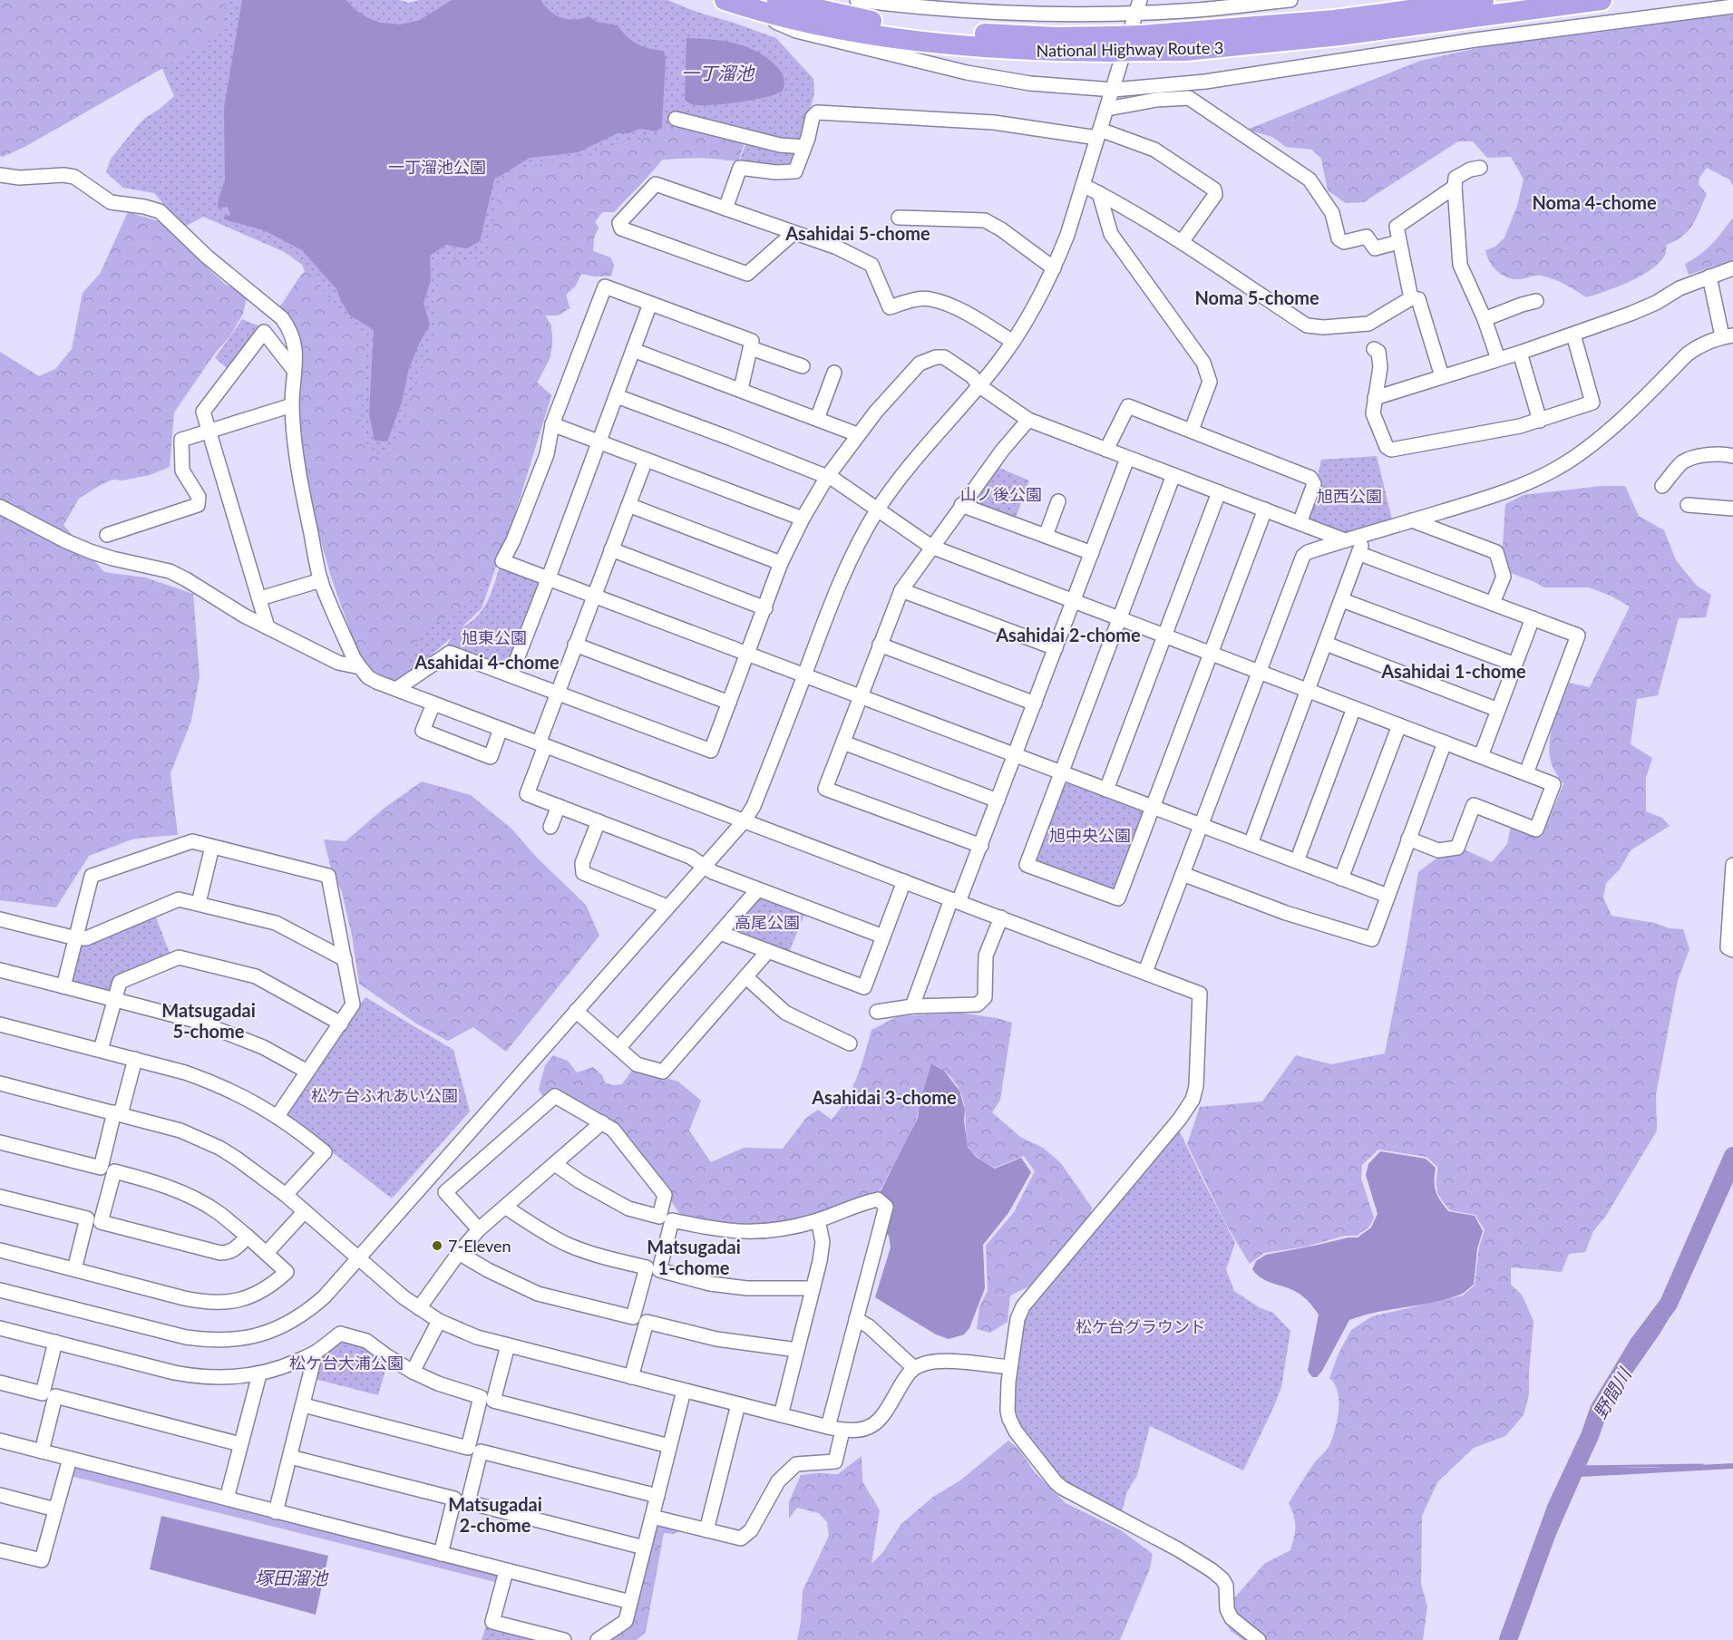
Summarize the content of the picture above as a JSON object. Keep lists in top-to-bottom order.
{
  "streets": {
    "highway": ["National Highway Route 3"]
  },
  "districts": [
    "Noma 4-chome",
    "Asahidai 5-chome",
    "Noma 5-chome",
    "Asahidai 2-chome",
    "Asahidai 4-chome",
    "Asahidai 1-chome",
    "Matsugadai 5-chome",
    "Asahidai 3-chome",
    "Matsugadai 1-chome",
    "Matsugadai 2-chome"
  ],
  "water": ["一丁溜池", "野間川", "塚田溜池"],
  "parks": [
    "一丁溜池公園",
    "山ノ後公園",
    "旭西公園",
    "旭東公園",
    "旭中央公園",
    "高尾公園",
    "松ケ台ふれあい公園",
    "松ケ台グラウンド",
    "松ケ台大浦公園"
  ],
  "places": ["7-Eleven"]
}
